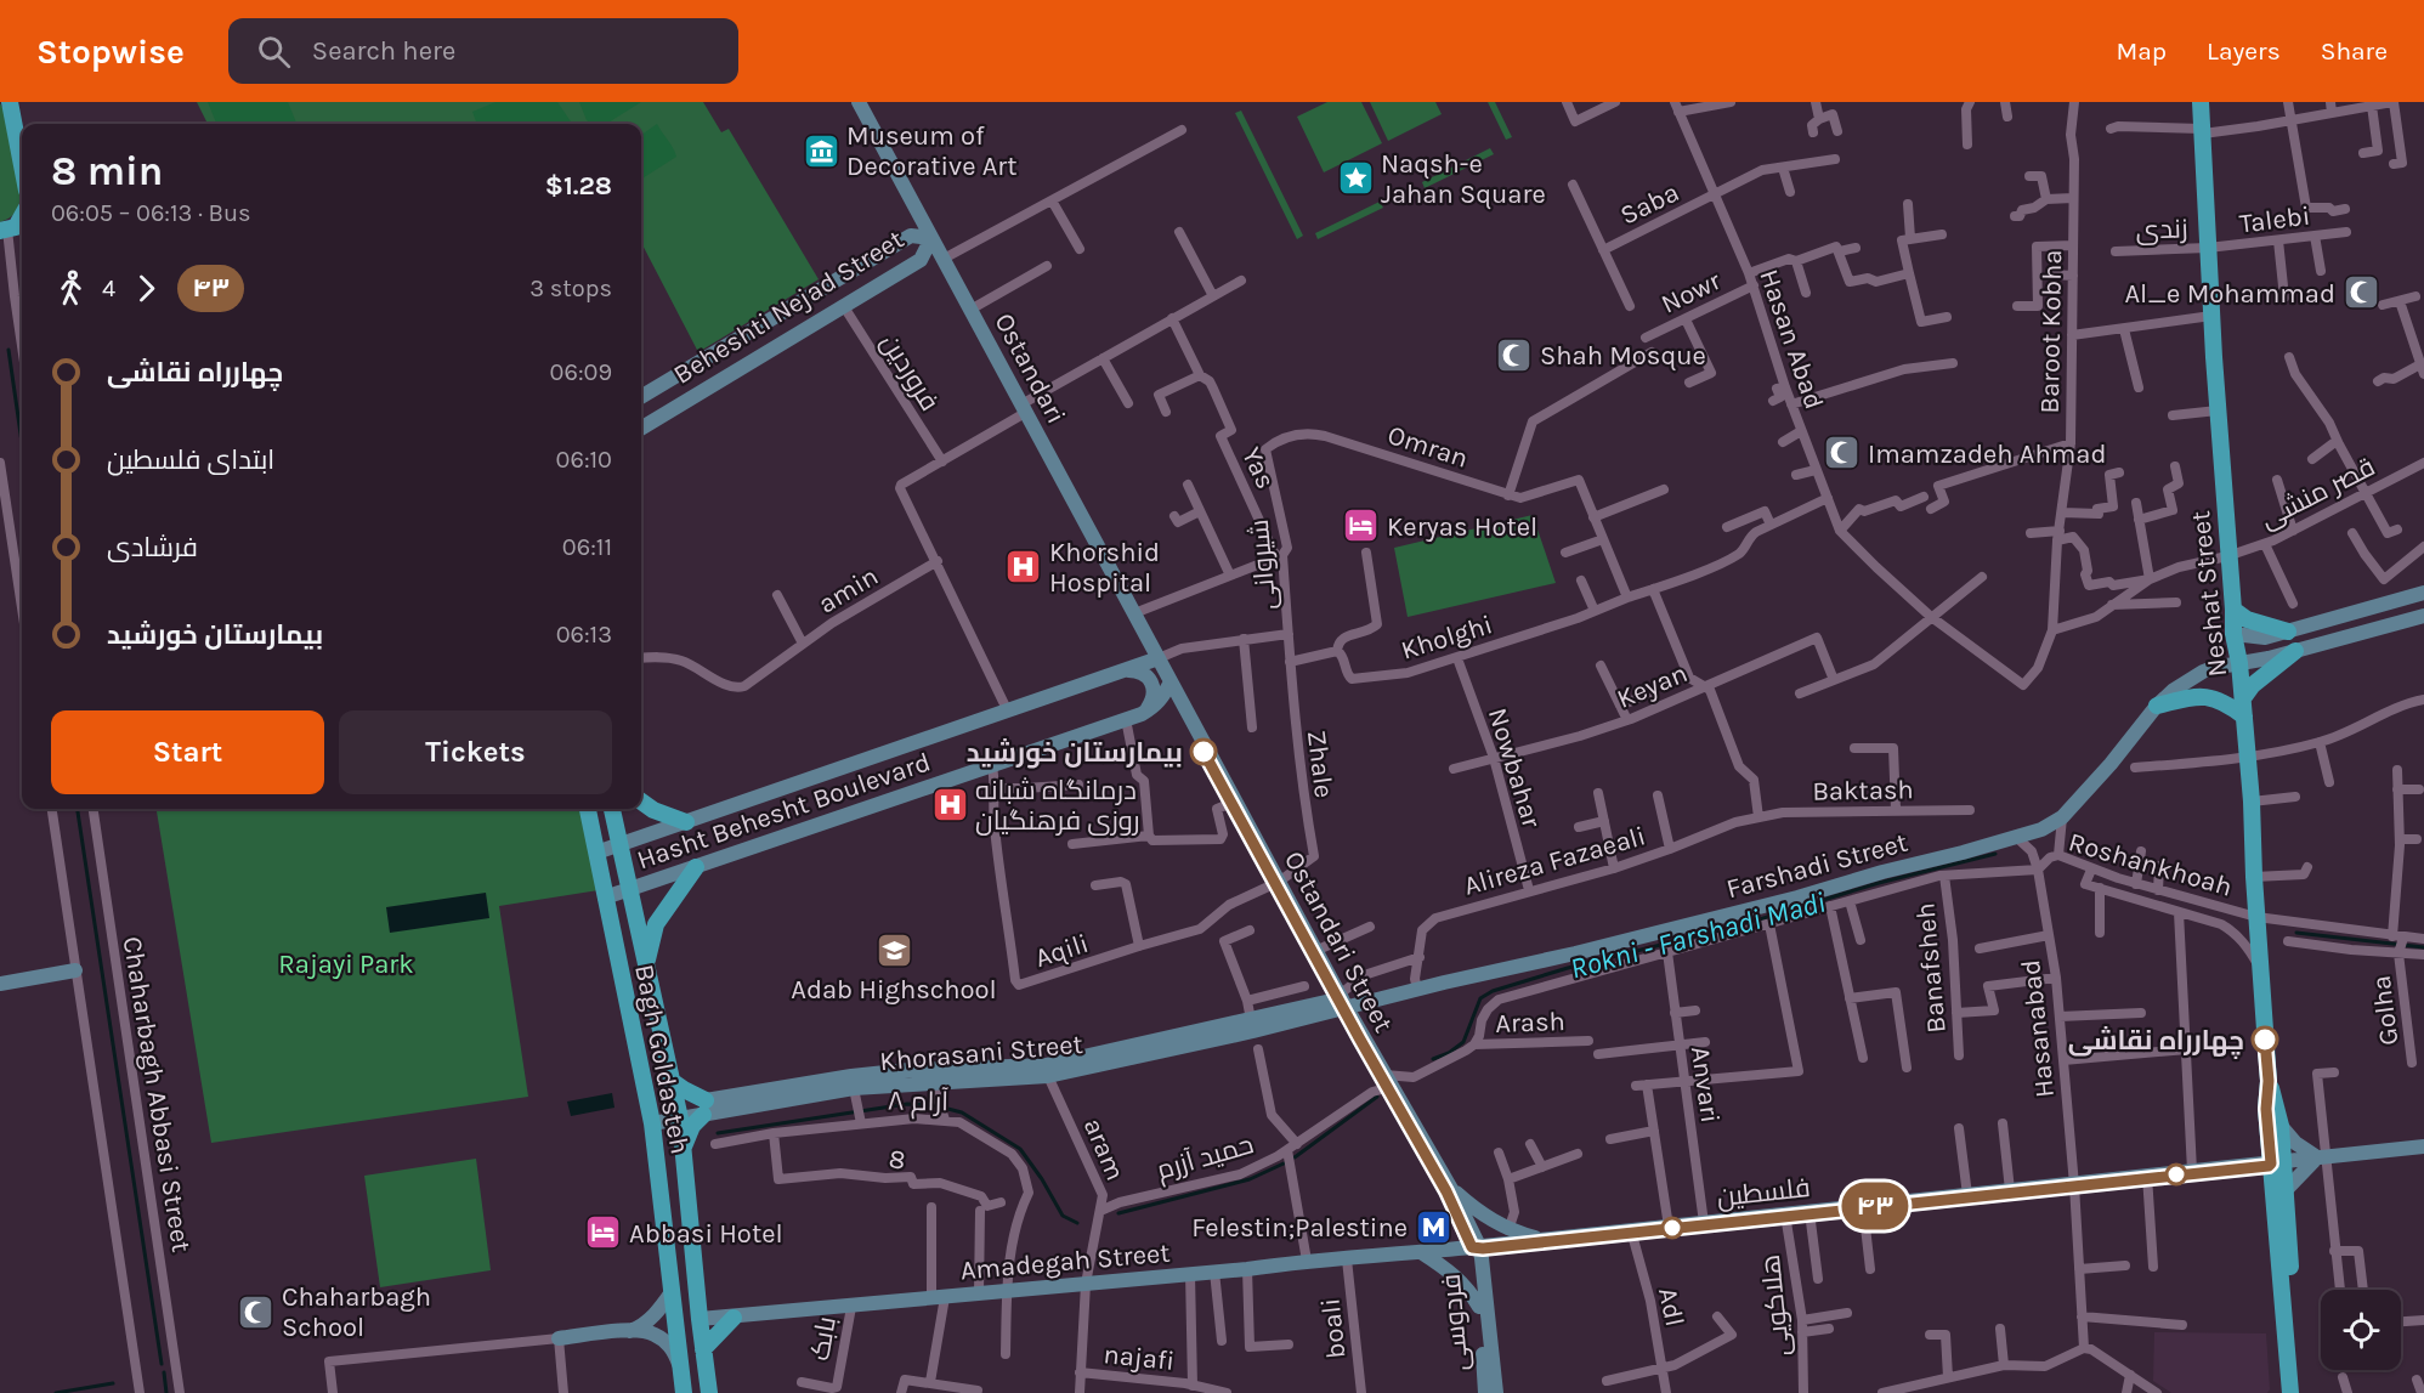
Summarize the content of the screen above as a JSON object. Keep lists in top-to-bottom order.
{
  "streets": {
    "main road": [
      "Beheshti Nejad Street",
      "Ostandari",
      "Neshat Street",
      "Hasht Behesht Boulevard",
      "Farshadi Street",
      "Ostandari Street",
      "Khorasani Street",
      "Bagh Goldasteh",
      "فلسطین",
      "Amadegah Street",
      "فردوسی"
    ],
    "street": [
      "Saba",
      "Talebi",
      "زندی",
      "Nowr",
      "Baroot Kobha",
      "Hasan Abad",
      "فروردین",
      "Omran",
      "Yas",
      "قصر منشی",
      "شیروانی",
      "amin",
      "Kholghi",
      "Keyan",
      "Zhale",
      "Nowbahar",
      "Baktash",
      "Alireza Fazaeali",
      "Roshankhoah",
      "Aqili",
      "Banafsheh",
      "Golha",
      "Arash",
      "Hasanabad",
      "Anvari",
      "Chaharbagh Abbasi Street",
      "۸ آرام",
      "aram",
      "حمید آزرم",
      "8",
      "هلاکویی",
      "Adl",
      "boali",
      "بابک",
      "najafi"
    ]
  },
  "crossings": [
    ["Saba", "Hasan Abad"],
    ["Talebi", "زندی"],
    ["Talebi", "Neshat Street"],
    ["زندی", "Neshat Street"],
    ["Nowr", "Hasan Abad"],
    ["Beheshti Nejad Street", "Ostandari"],
    ["Beheshti Nejad Street", "فروردین"],
    ["Baroot Kobha", "Hasan Abad"],
    ["Ostandari", "Hasht Behesht Boulevard"],
    ["Ostandari", "Ostandari Street"],
    ["Omran", "شیروانی"],
    ["Yas", "شیروانی"],
    ["قصر منشی", "Neshat Street"],
    ["شیروانی", "Zhale"],
    ["Neshat Street", "Roshankhoah"],
    ["Neshat Street", "Farshadi Street"],
    ["Kholghi", "Nowbahar"],
    ["Keyan", "Nowbahar"],
    ["Zhale", "Ostandari Street"],
    ["Zhale", "Aqili"],
    ["Nowbahar", "Alireza Fazaeali"],
    ["Baktash", "Alireza Fazaeali"],
    ["Hasht Behesht Boulevard", "Ostandari Street"],
    ["Hasht Behesht Boulevard", "Aqili"],
    ["Hasht Behesht Boulevard", "Bagh Goldasteh"],
    ["Alireza Fazaeali", "Farshadi Street"],
    ["Roshankhoah", "Hasanabad"],
    ["Farshadi Street", "Ostandari Street"],
    ["Farshadi Street", "Khorasani Street"],
    ["Ostandari Street", "Aqili"],
    ["Ostandari Street", "Khorasani Street"],
    ["Ostandari Street", "حمید آزرم"],
    ["Ostandari Street", "فلسطین"],
    ["Ostandari Street", "Amadegah Street"],
    ["Ostandari Street", "فردوسی"],
    ["Hasanabad", "فلسطین"],
    ["Khorasani Street", "aram"],
    ["Bagh Goldasteh", "Amadegah Street"],
    ["Anvari", "فلسطین"],
    ["۸ آرام", "8"],
    ["۸ آرام", "Amadegah Street"],
    ["aram", "حمید آزرم"],
    ["aram", "Amadegah Street"],
    ["aram", "najafi"],
    ["فلسطین", "Amadegah Street"],
    ["فلسطین", "هلاکویی"],
    ["فلسطین", "Adl"],
    ["فلسطین", "فردوسی"],
    ["Amadegah Street", "فردوسی"],
    ["Amadegah Street", "boali"],
    ["Amadegah Street", "بابک"],
    ["Amadegah Street", "najafi"]
  ],
  "water": ["Rokni - Farshadi Madi"],
  "parks": ["Rajayi Park"],
  "places": {
    "museum": ["Museum of Decorative Art"],
    "place": ["Naqsh-e Jahan Square"],
    "mosque": [
      "Al_e Mohammad",
      "Shah Mosque",
      "Imamzadeh Ahmad",
      "Chaharbagh School"
    ],
    "hotel": ["Keryas Hotel", "Abbasi Hotel"],
    "hospital": ["Khorshid Hospital", "درمانگاه شبانه روزی فرهنگیان"],
    "other": ["بیمارستان خورشید", "چهارراه نقاشی"],
    "school or university": ["Adab Highschool"],
    "metro station": ["Felestin;Palestine"]
  },
  "lines": ["bus line ۴۳"],
  "page": {
    "header": "Stopwise",
    "search": "Search here",
    "nav": ["Map", "Layers", "Share"],
    "on_map": "۴۳",
    "heading": ["8 min", "06:05 – 06:13 · Bus", "$1.28"],
    "legs": ["4", "۴۳", "3 stops"],
    "list": [
      {
        "name": "چهارراه نقاشی",
        "value": "06:09"
      },
      {
        "name": "ابتدای فلسطین",
        "value": "06:10"
      },
      {
        "name": "فرشادی",
        "value": "06:11"
      },
      {
        "name": "بیمارستان خورشید",
        "value": "06:13"
      }
    ],
    "buttons": ["Start", "Tickets"]
  }
}
